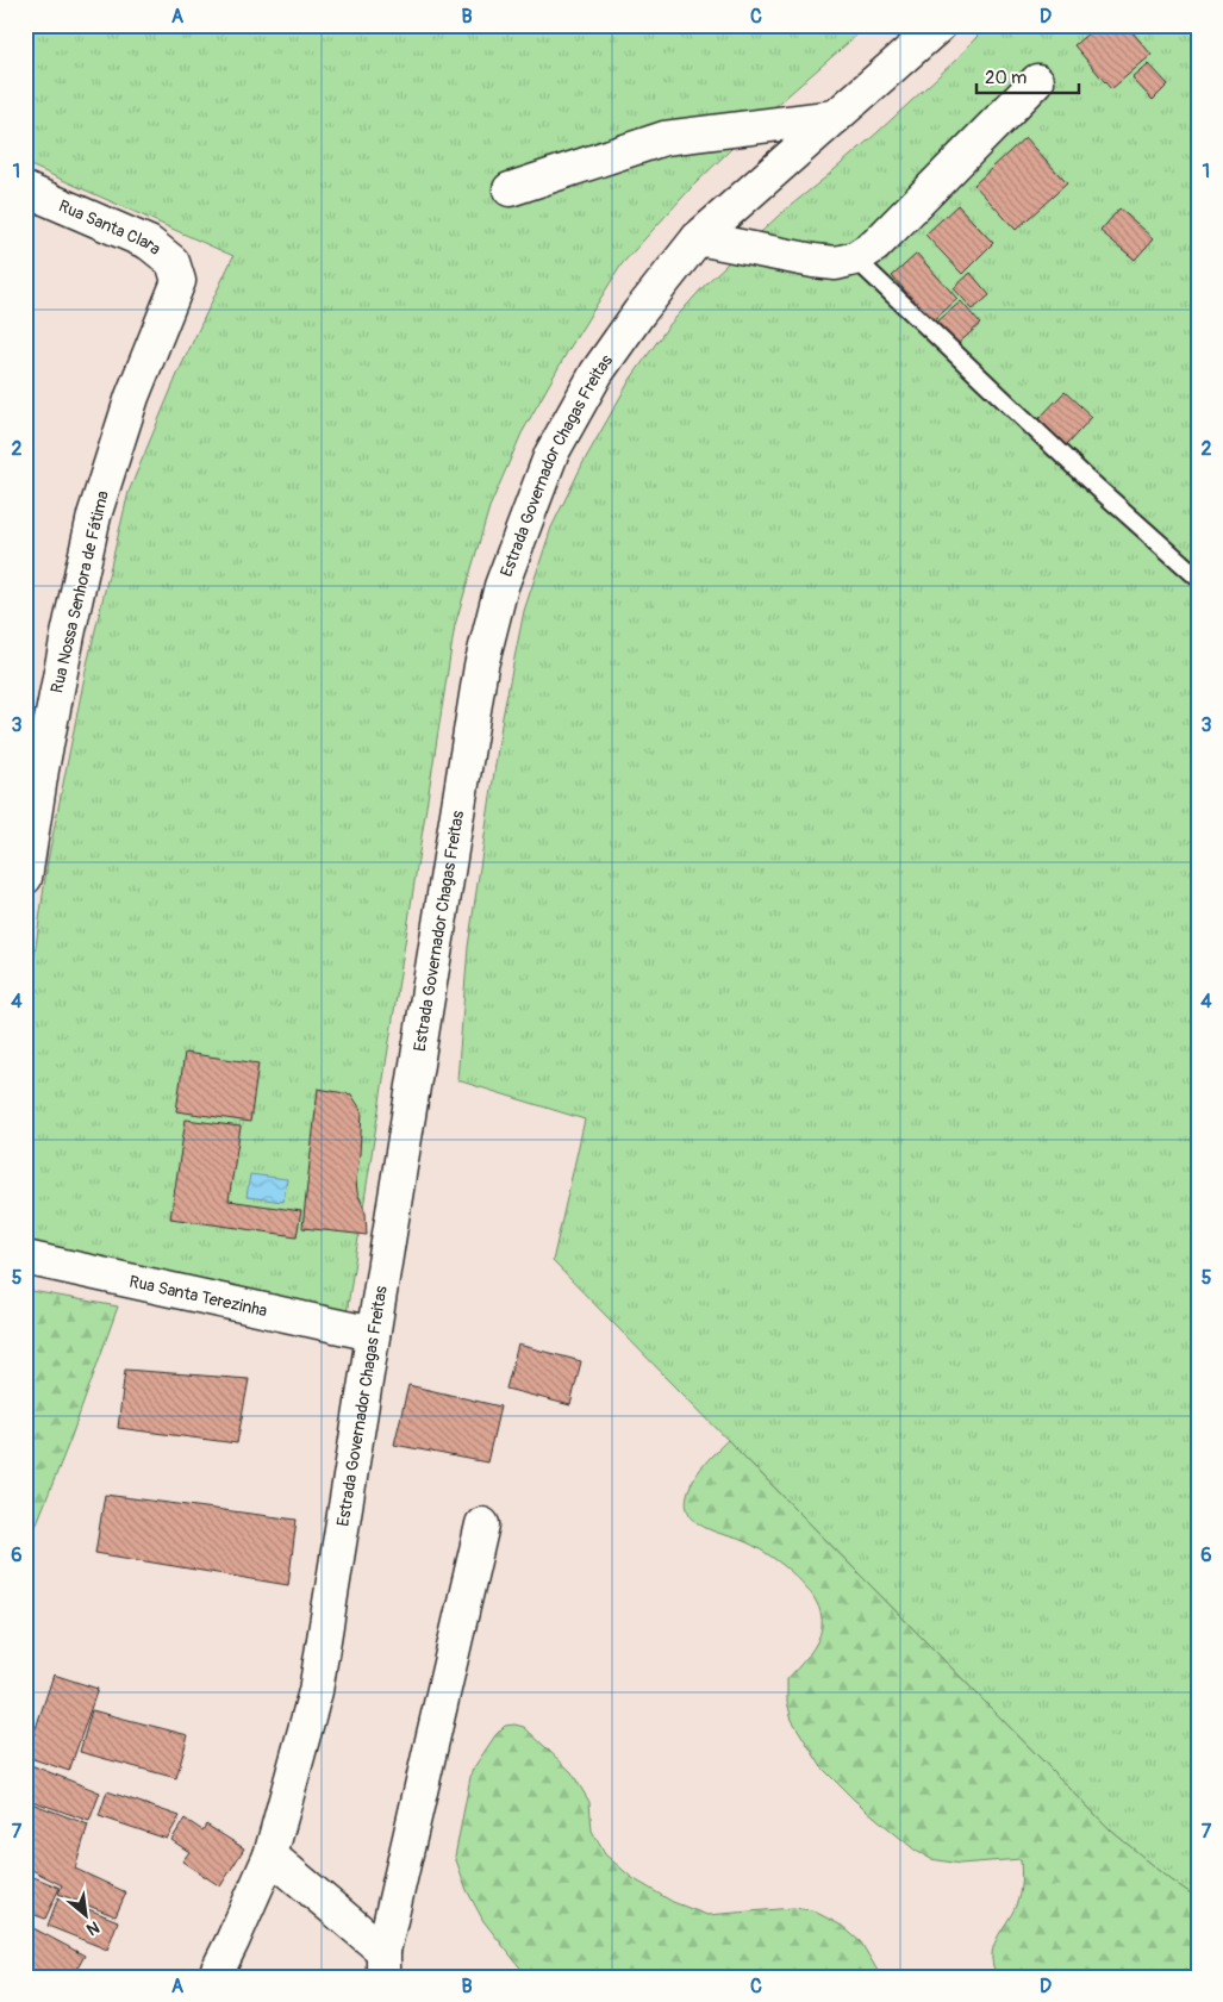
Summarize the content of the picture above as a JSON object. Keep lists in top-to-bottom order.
{
  "streets": {
    "street": [
      "Rua Santa Clara",
      "Estrada Governador Chagas Freitas",
      "Rua Nossa Senhora de Fátima",
      "Rua Santa Terezinha"
    ]
  },
  "crossings": [
    ["Rua Santa Clara", "Rua Nossa Senhora de Fátima"],
    ["Estrada Governador Chagas Freitas", "Rua Santa Terezinha"]
  ],
  "scale_bar": "20 m",
  "north": "bottom right",
  "grid": {
    "columns": [
      "A",
      "B",
      "C",
      "D"
    ],
    "rows": [
      "1",
      "2",
      "3",
      "4",
      "5",
      "6",
      "7"
    ]
  }
}
